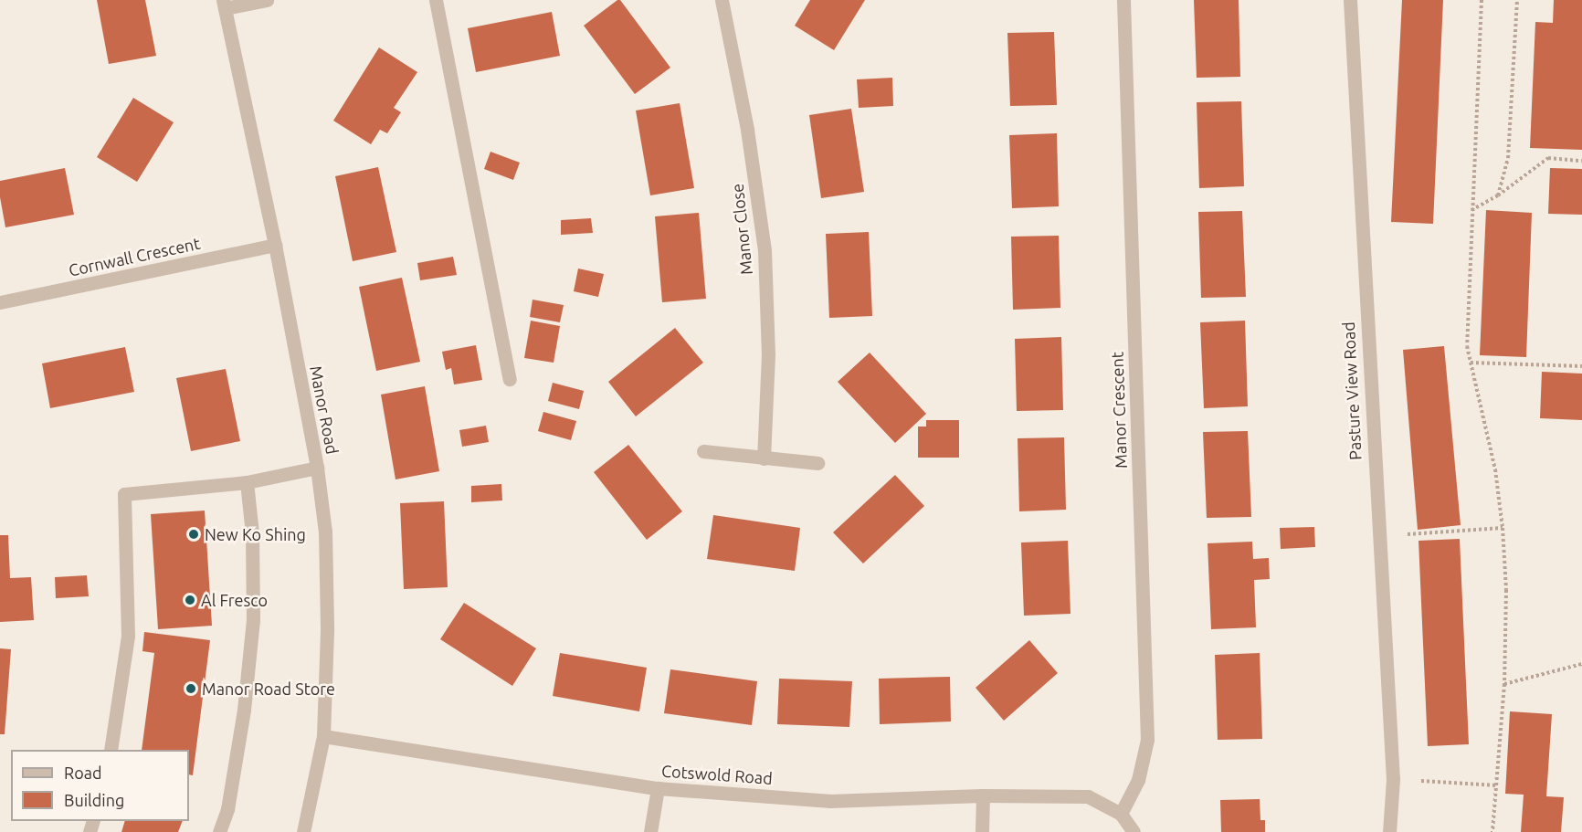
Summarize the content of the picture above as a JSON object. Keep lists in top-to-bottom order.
{
  "streets": {
    "street": [
      "Manor Close",
      "Cornwall Crescent",
      "Pasture View Road",
      "Manor Road",
      "Manor Crescent",
      "Cotswold Road"
    ]
  },
  "crossings": [
    ["Cornwall Crescent", "Manor Road"],
    ["Manor Road", "Cotswold Road"],
    ["Manor Crescent", "Cotswold Road"]
  ],
  "places": ["New Ko Shing", "Al Fresco", "Manor Road Store"],
  "legend": ["Road", "Building"]
}
